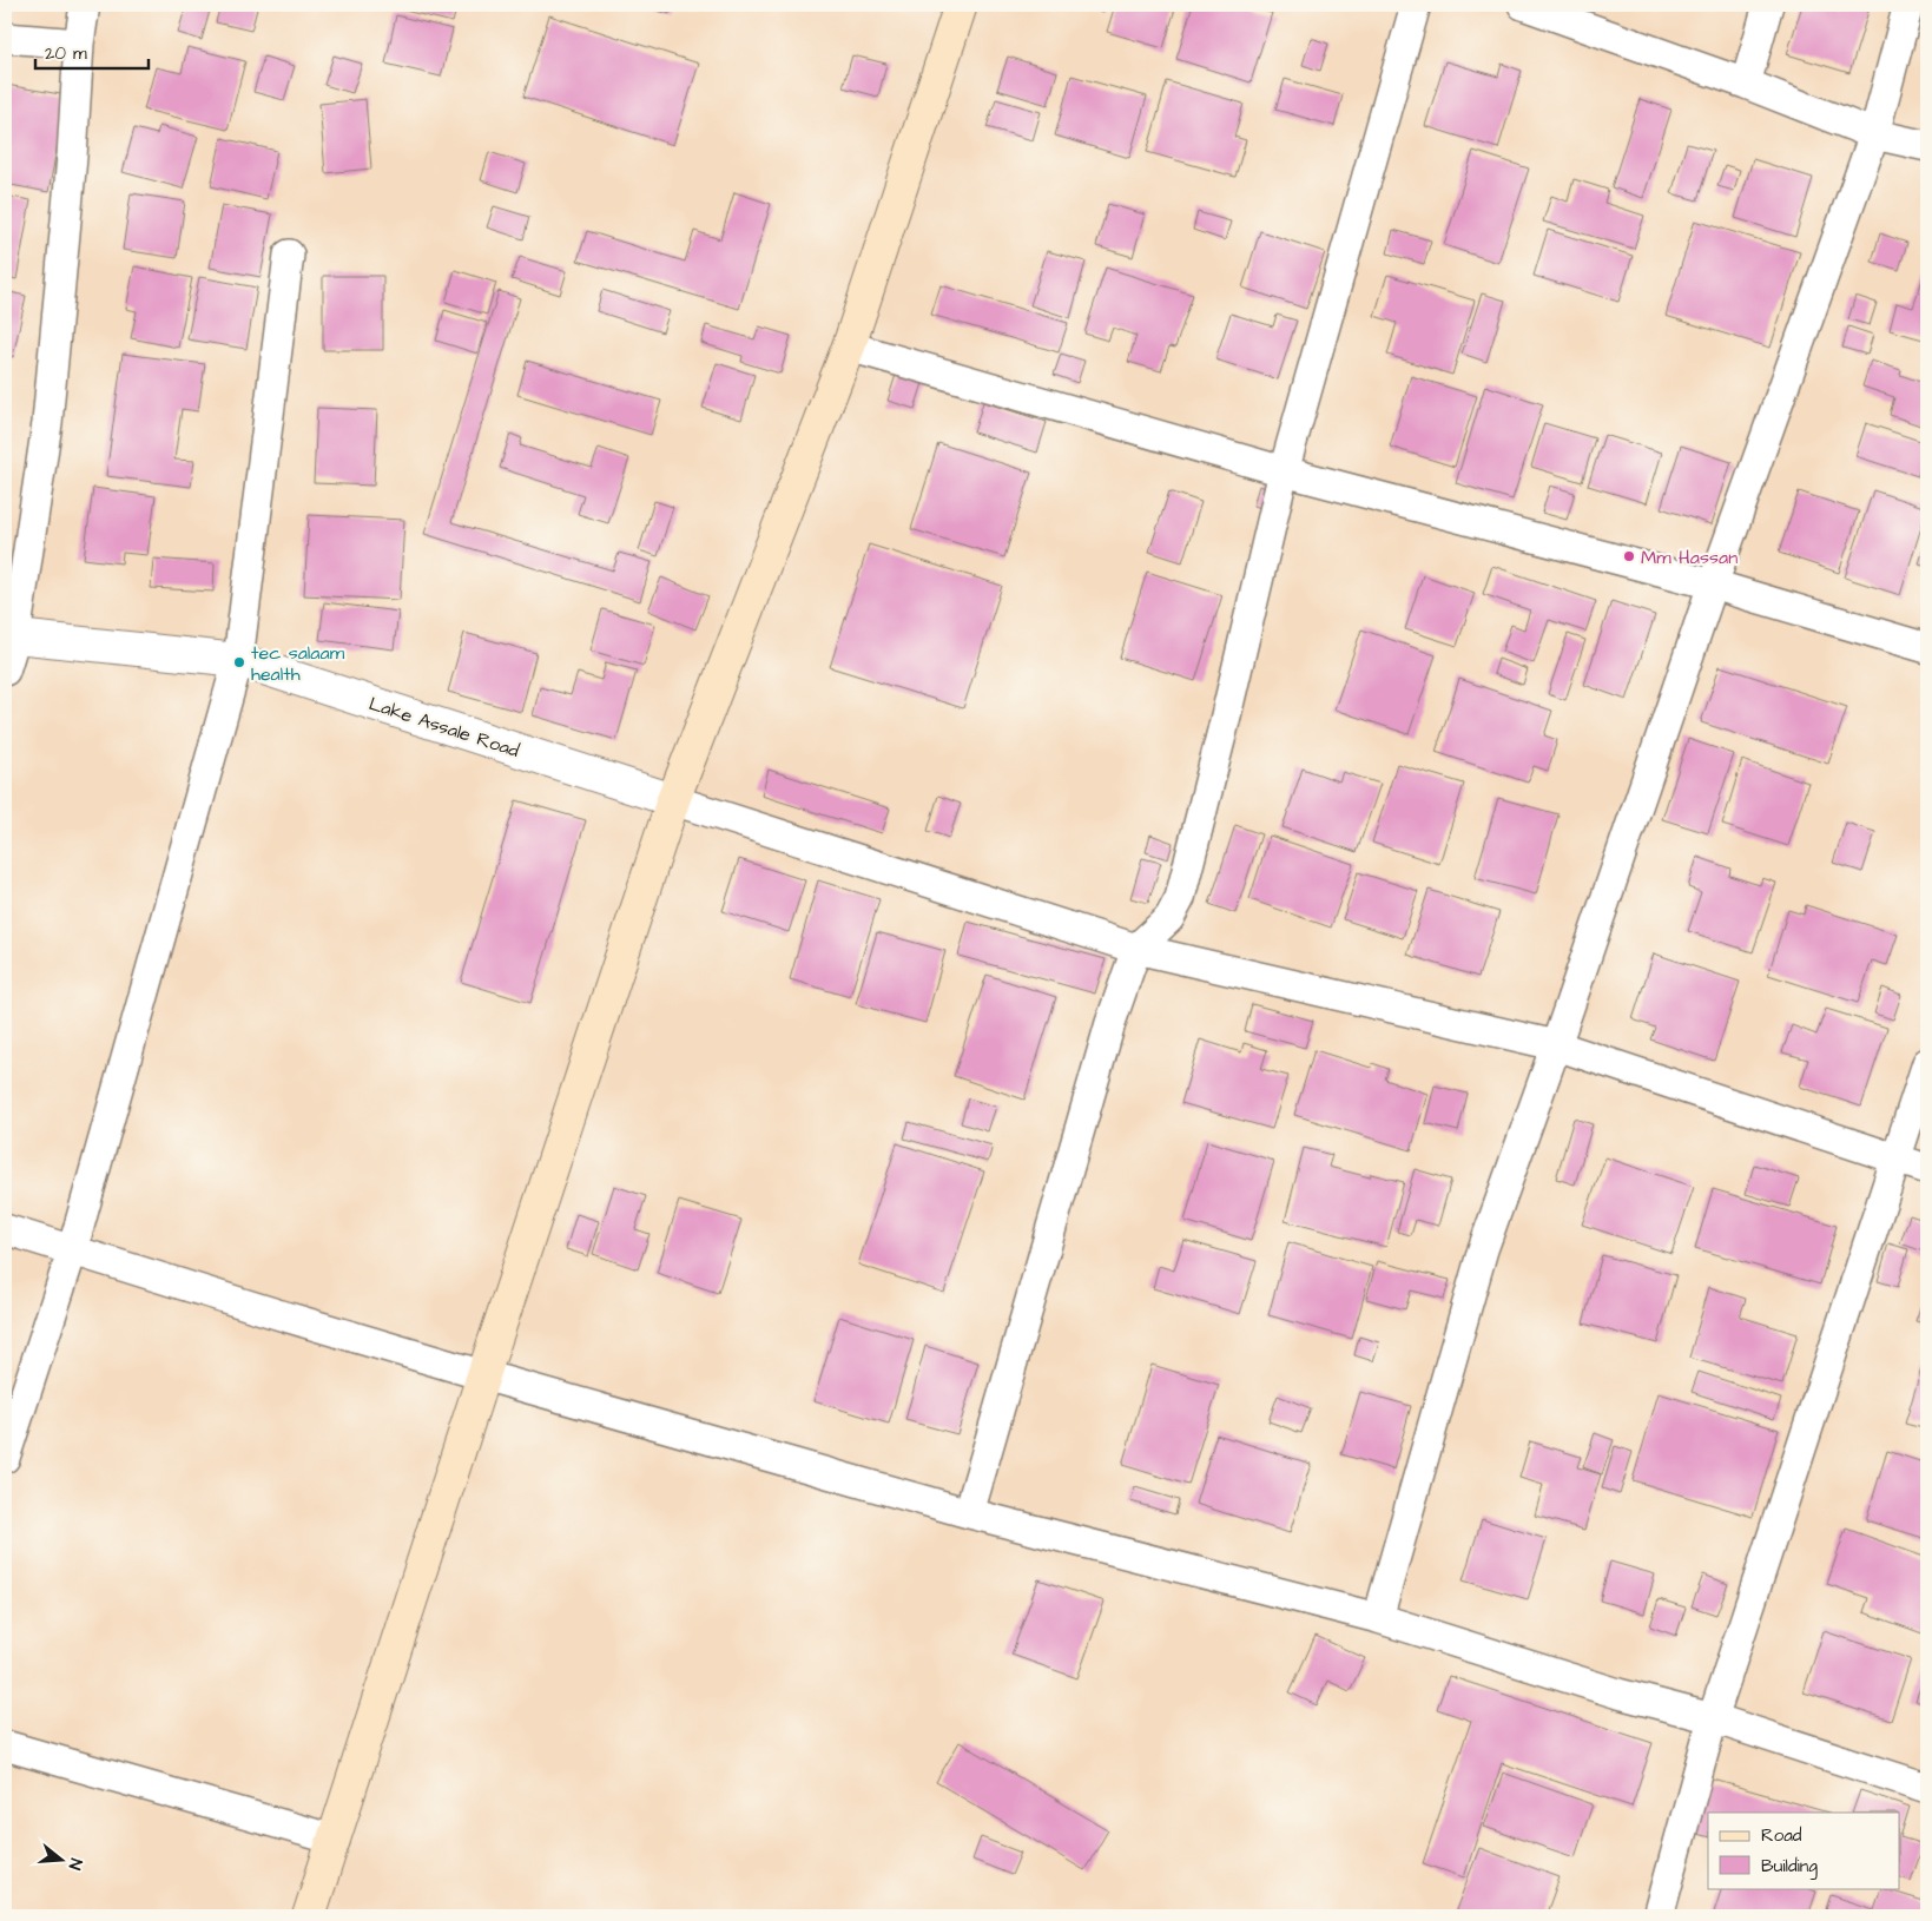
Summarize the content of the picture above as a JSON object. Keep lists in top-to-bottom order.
{
  "streets": {
    "street": ["Lake Assale Road"]
  },
  "places": ["Mm Hassan", "tec salaam health"],
  "legend": ["Road", "Building"],
  "scale_bar": "20 m",
  "north": "right"
}
